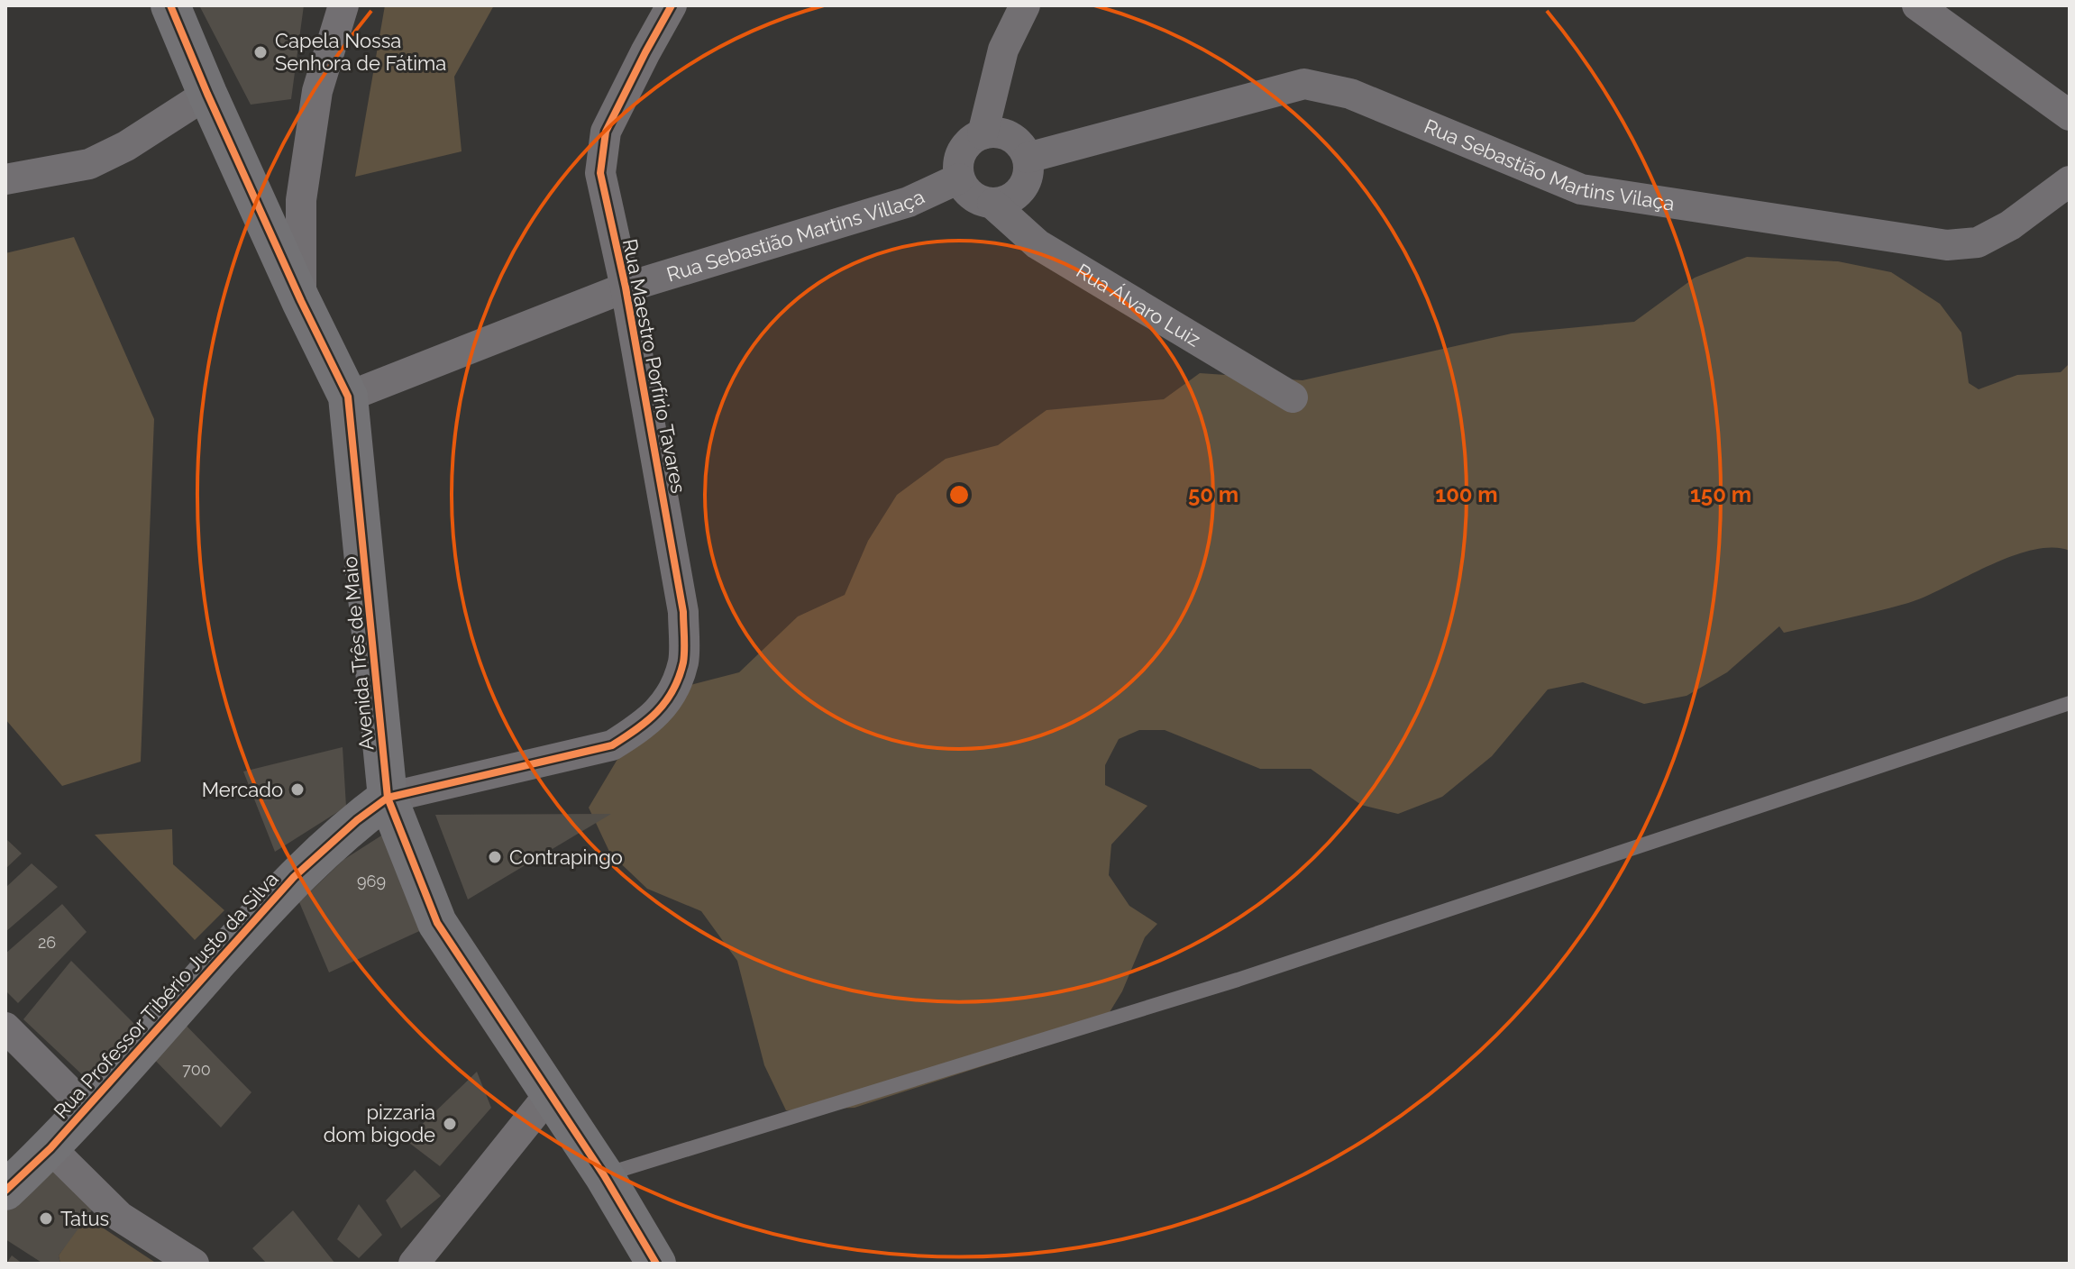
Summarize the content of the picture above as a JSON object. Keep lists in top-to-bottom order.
{
  "streets": {
    "street": [
      "Rua Sebastião Martins Vilaça",
      "Rua Sebastião Martins Villaça",
      "Rua Álvaro Luiz",
      "Rua Maestro Porfírio Tavares",
      "Avenida Três de Maio",
      "Rua Professor Tibério Justo da Silva"
    ]
  },
  "crossings": [
    ["Rua Sebastião Martins Vilaça", "Rua Sebastião Martins Villaça"],
    ["Rua Sebastião Martins Vilaça", "Rua Álvaro Luiz"],
    ["Rua Sebastião Martins Villaça", "Rua Álvaro Luiz"],
    ["Rua Sebastião Martins Villaça", "Rua Maestro Porfírio Tavares"],
    ["Rua Sebastião Martins Villaça", "Avenida Três de Maio"],
    ["Rua Maestro Porfírio Tavares", "Avenida Três de Maio"],
    ["Rua Maestro Porfírio Tavares", "Rua Professor Tibério Justo da Silva"],
    ["Avenida Três de Maio", "Rua Professor Tibério Justo da Silva"]
  ],
  "places": [
    "Capela Nossa Senhora de Fátima",
    "Mercado",
    "Contrapingo",
    "pizzaria dom bigode",
    "Tatus"
  ],
  "house_numbers": ["969", "26", "700"],
  "rings": ["50 m", "100 m", "150 m"]
}
